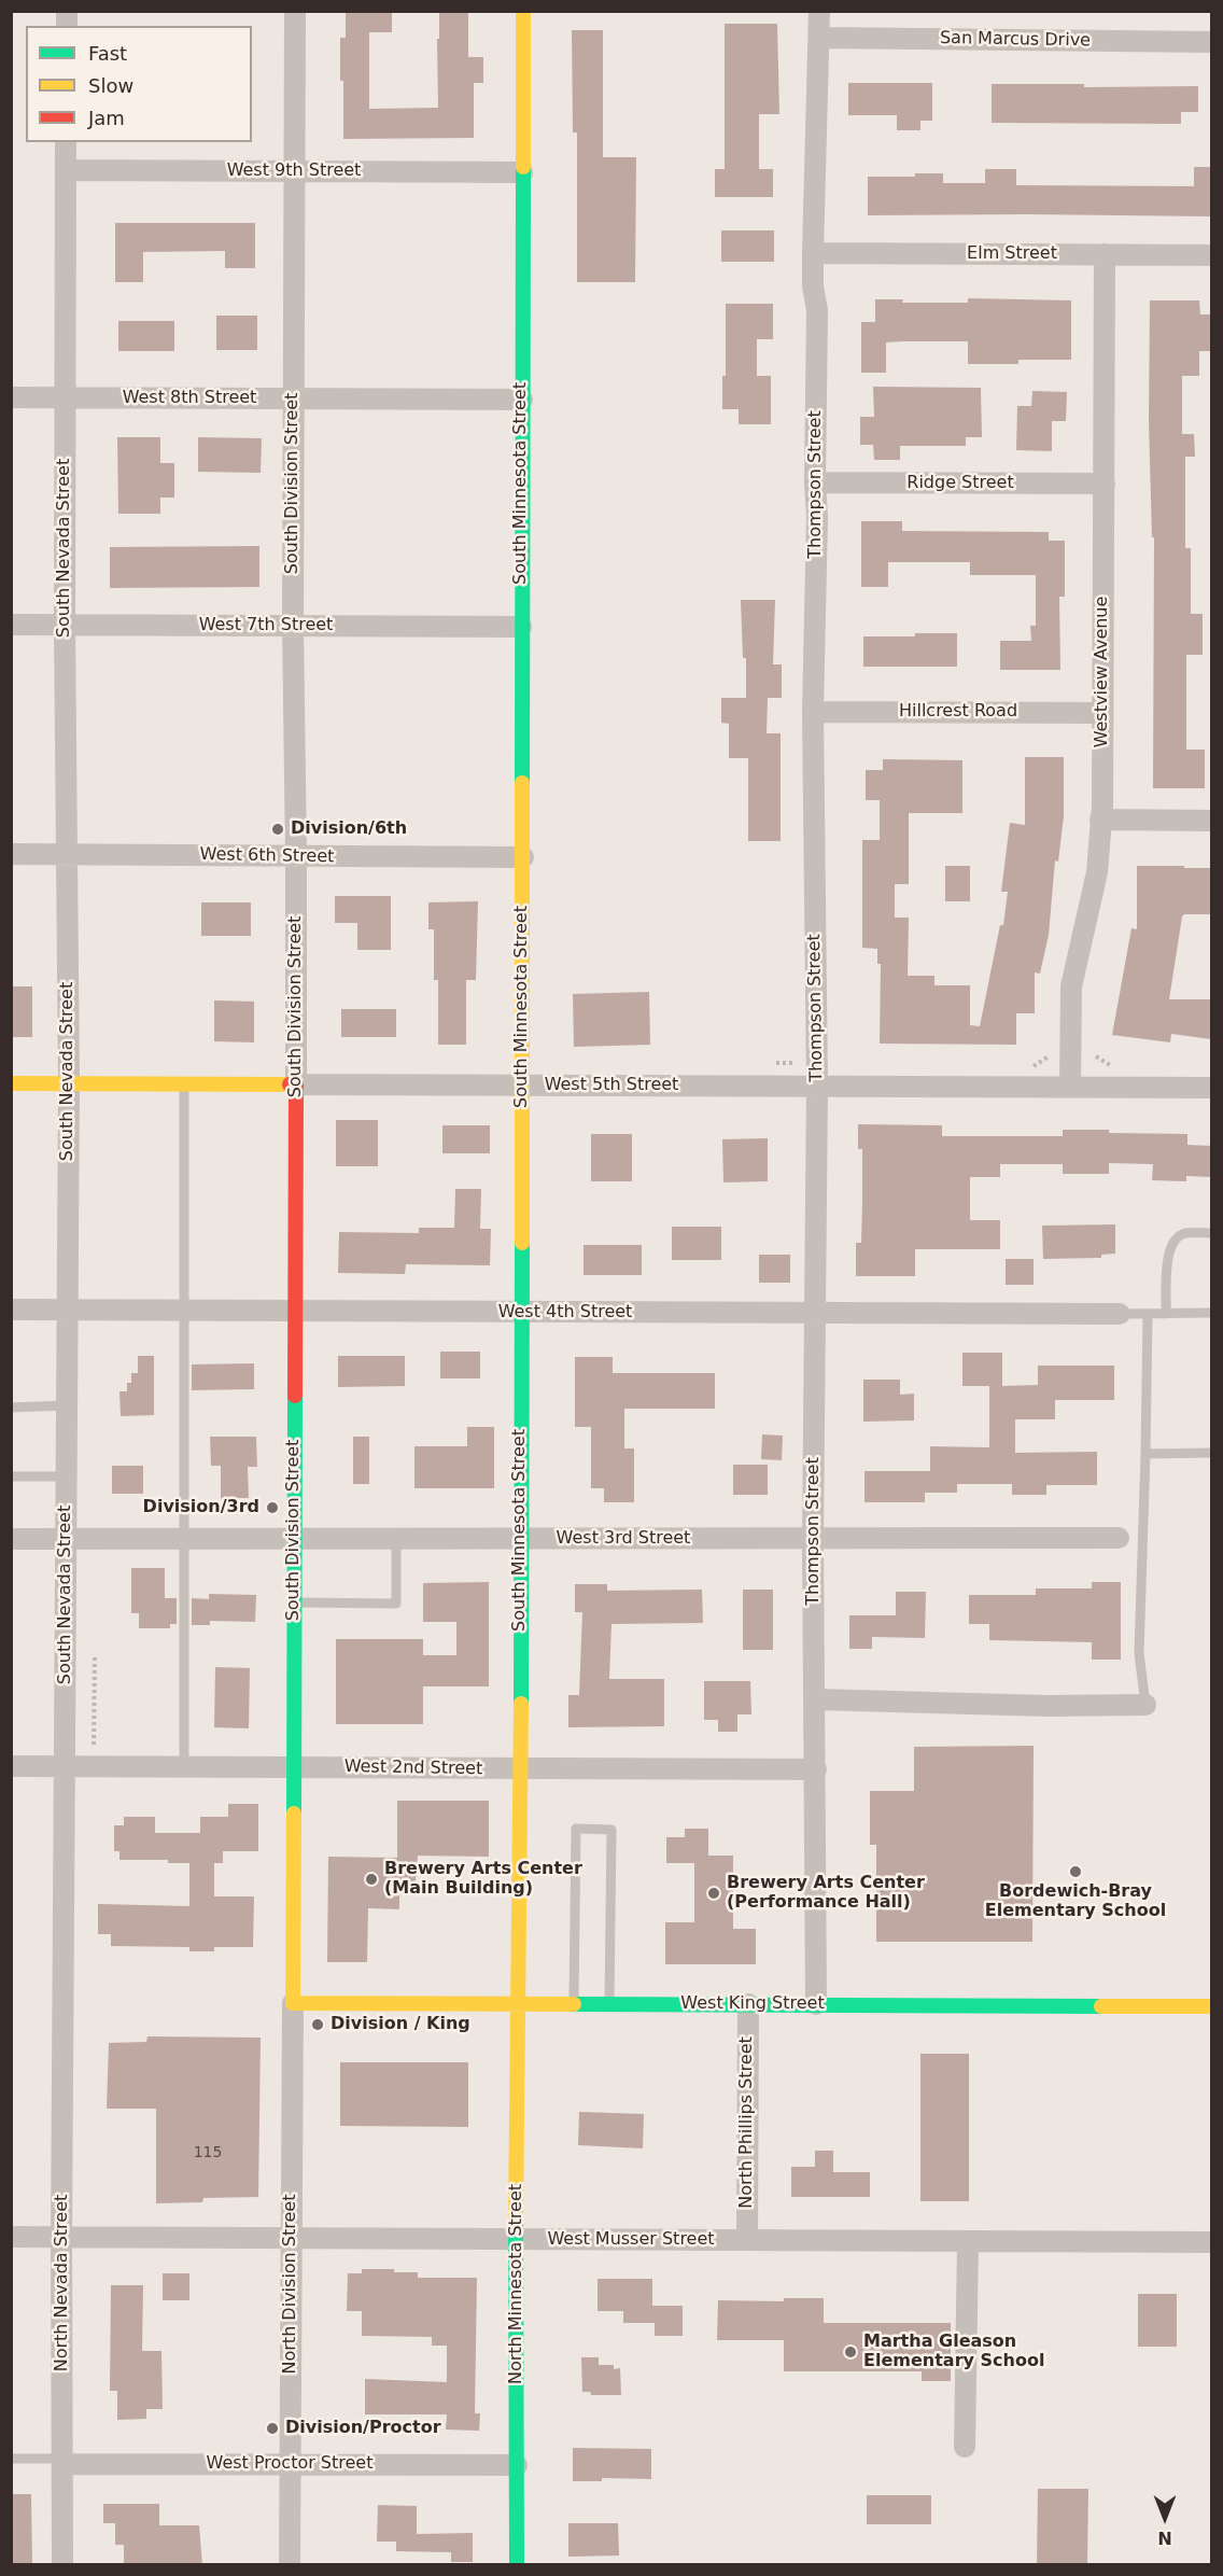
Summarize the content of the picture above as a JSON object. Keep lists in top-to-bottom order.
{
  "streets": {
    "street": [
      "San Marcus Drive",
      "West 9th Street",
      "Elm Street",
      "West 8th Street",
      "South Division Street",
      "South Minnesota Street",
      "Ridge Street",
      "Thompson Street",
      "South Nevada Street",
      "West 7th Street",
      "Westview Avenue",
      "Hillcrest Road",
      "West 6th Street",
      "West 5th Street",
      "West 4th Street",
      "West 3rd Street",
      "West 2nd Street",
      "West King Street",
      "North Phillips Street",
      "West Musser Street",
      "North Nevada Street",
      "North Division Street",
      "North Minnesota Street",
      "West Proctor Street"
    ]
  },
  "crossings": [
    ["San Marcus Drive", "Thompson Street"],
    ["West 9th Street", "South Division Street"],
    ["West 9th Street", "South Minnesota Street"],
    ["West 9th Street", "South Nevada Street"],
    ["Elm Street", "Thompson Street"],
    ["Elm Street", "Westview Avenue"],
    ["West 8th Street", "South Division Street"],
    ["West 8th Street", "South Minnesota Street"],
    ["West 8th Street", "South Nevada Street"],
    ["South Division Street", "West 7th Street"],
    ["South Division Street", "West 6th Street"],
    ["South Division Street", "West 5th Street"],
    ["South Division Street", "West 4th Street"],
    ["South Division Street", "West 3rd Street"],
    ["South Division Street", "West 2nd Street"],
    ["South Division Street", "West King Street"],
    ["South Division Street", "North Division Street"],
    ["South Minnesota Street", "West 7th Street"],
    ["South Minnesota Street", "West 6th Street"],
    ["South Minnesota Street", "West 5th Street"],
    ["South Minnesota Street", "West 4th Street"],
    ["South Minnesota Street", "West 3rd Street"],
    ["South Minnesota Street", "West 2nd Street"],
    ["South Minnesota Street", "West King Street"],
    ["South Minnesota Street", "North Minnesota Street"],
    ["Ridge Street", "Thompson Street"],
    ["Ridge Street", "Westview Avenue"],
    ["Thompson Street", "Hillcrest Road"],
    ["Thompson Street", "West 5th Street"],
    ["Thompson Street", "West 4th Street"],
    ["Thompson Street", "West 3rd Street"],
    ["Thompson Street", "West 2nd Street"],
    ["Thompson Street", "West King Street"],
    ["South Nevada Street", "West 7th Street"],
    ["South Nevada Street", "West 6th Street"],
    ["South Nevada Street", "West 5th Street"],
    ["South Nevada Street", "West 4th Street"],
    ["South Nevada Street", "West 3rd Street"],
    ["South Nevada Street", "West 2nd Street"],
    ["South Nevada Street", "North Nevada Street"],
    ["Westview Avenue", "Hillcrest Road"],
    ["Westview Avenue", "West 5th Street"],
    ["West King Street", "North Phillips Street"],
    ["West King Street", "North Division Street"],
    ["West King Street", "North Minnesota Street"],
    ["North Phillips Street", "West Musser Street"],
    ["West Musser Street", "North Nevada Street"],
    ["West Musser Street", "North Division Street"],
    ["West Musser Street", "North Minnesota Street"],
    ["North Nevada Street", "West Proctor Street"],
    ["North Division Street", "West Proctor Street"],
    ["North Minnesota Street", "West Proctor Street"]
  ],
  "places": [
    "Division/6th",
    "Division/3rd",
    "Bordewich-Bray Elementary School",
    "Brewery Arts Center (Main Building)",
    "Brewery Arts Center (Performance Hall)",
    "Division / King",
    "Martha Gleason Elementary School",
    "Division/Proctor"
  ],
  "house_numbers": ["115"],
  "legend": ["Fast", "Slow", "Jam"],
  "north": "bottom"
}
